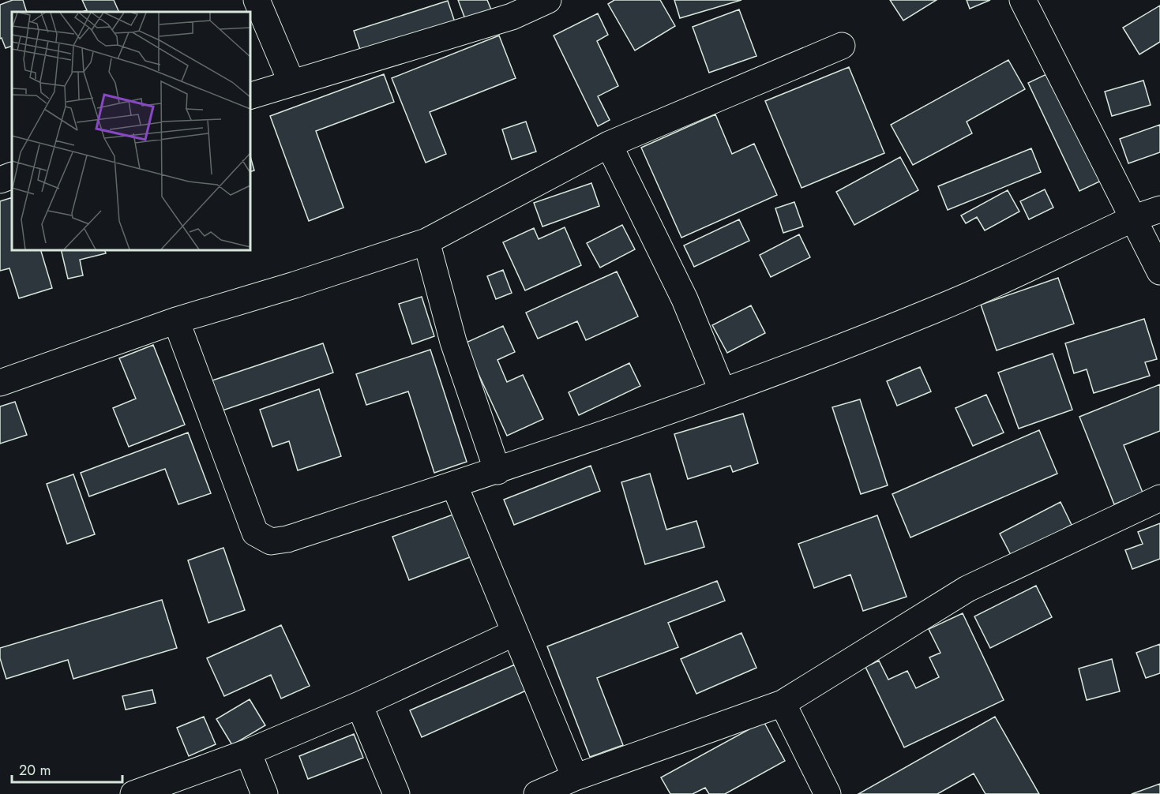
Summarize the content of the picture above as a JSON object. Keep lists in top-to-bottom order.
{
  "scale_bar": "20 m"
}
